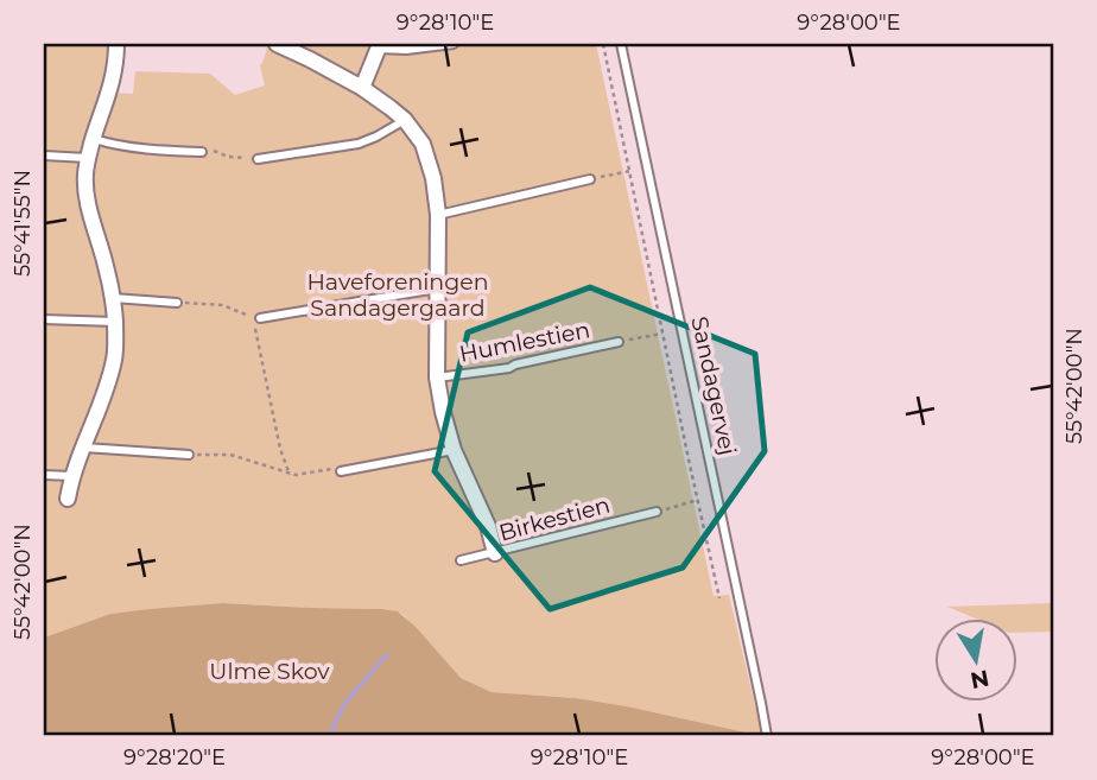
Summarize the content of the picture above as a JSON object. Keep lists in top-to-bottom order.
{
  "streets": {
    "lane": ["Humlestien", "Sandagervej", "Birkestien"]
  },
  "parks": ["Haveforeningen Sandagergaard", "Ulme Skov"],
  "north": "bottom",
  "coordinates": [
    "9°28'10\"E",
    "9°28'00\"E",
    "55°41'55\"N",
    "55°42'00\"N",
    "9°28'20\"E"
  ]
}
